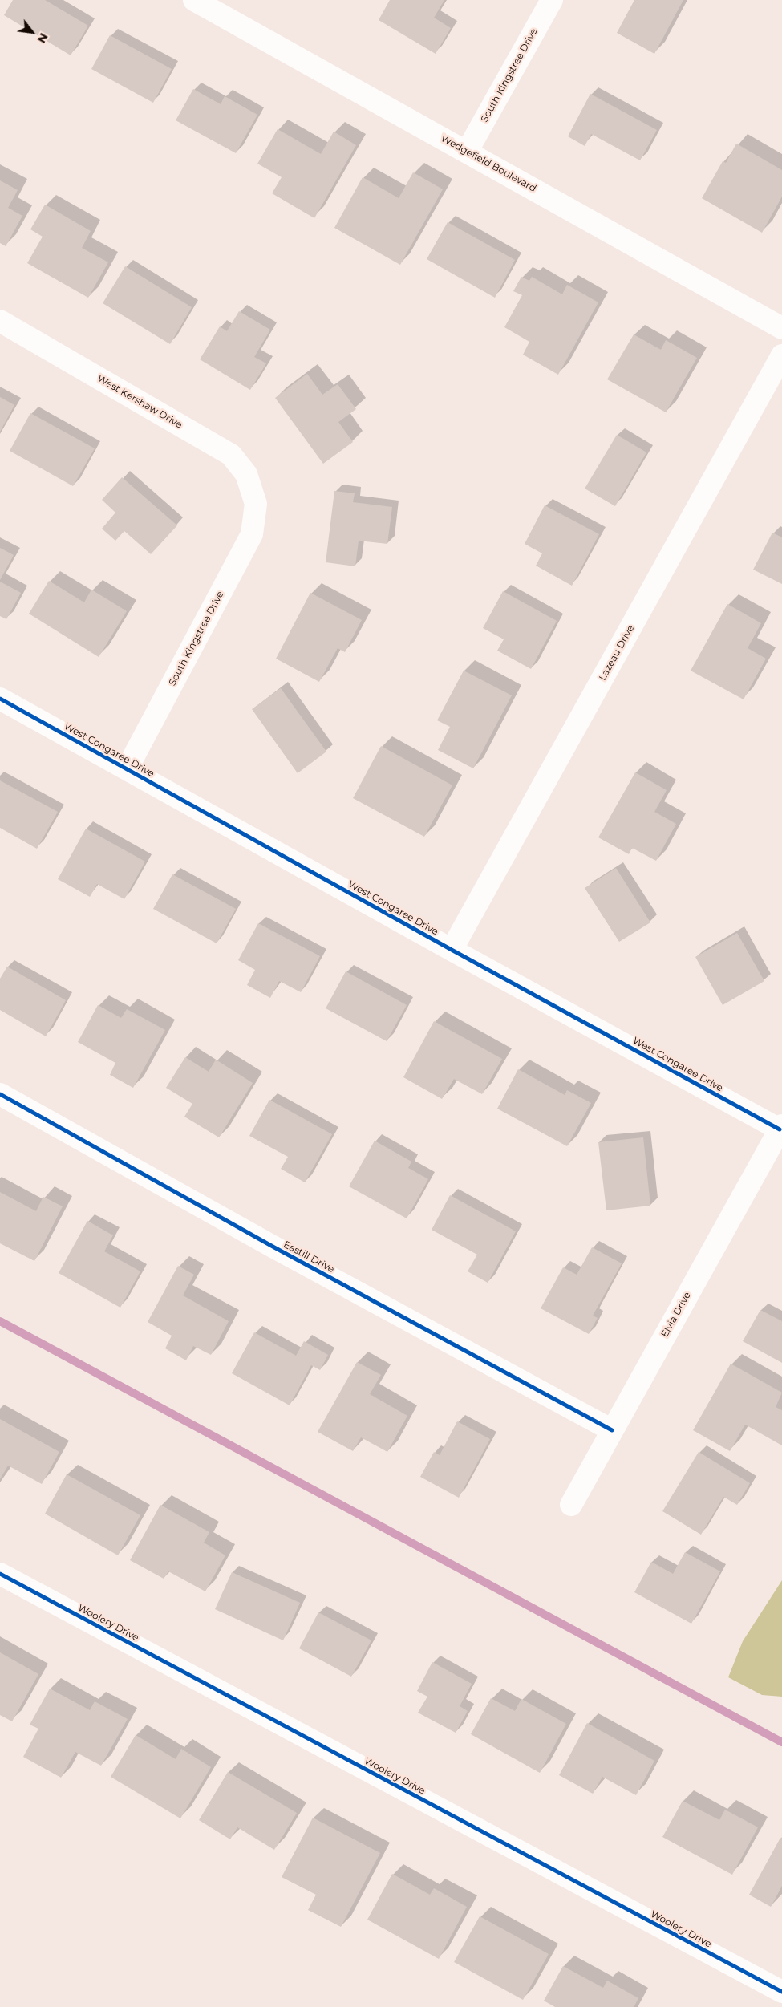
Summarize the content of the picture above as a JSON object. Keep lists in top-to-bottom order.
{
  "streets": {
    "street": [
      "South Kingstree Drive",
      "Wedgefield Boulevard",
      "West Kershaw Drive",
      "Lazeau Drive",
      "West Congaree Drive",
      "Eastill Drive",
      "Elvia Drive",
      "Woolery Drive"
    ]
  },
  "crossings": [
    ["South Kingstree Drive", "Wedgefield Boulevard"],
    ["South Kingstree Drive", "West Kershaw Drive"],
    ["South Kingstree Drive", "West Congaree Drive"],
    ["Lazeau Drive", "West Congaree Drive"],
    ["West Congaree Drive", "Elvia Drive"],
    ["Eastill Drive", "Elvia Drive"]
  ],
  "north": "bottom right"
}
